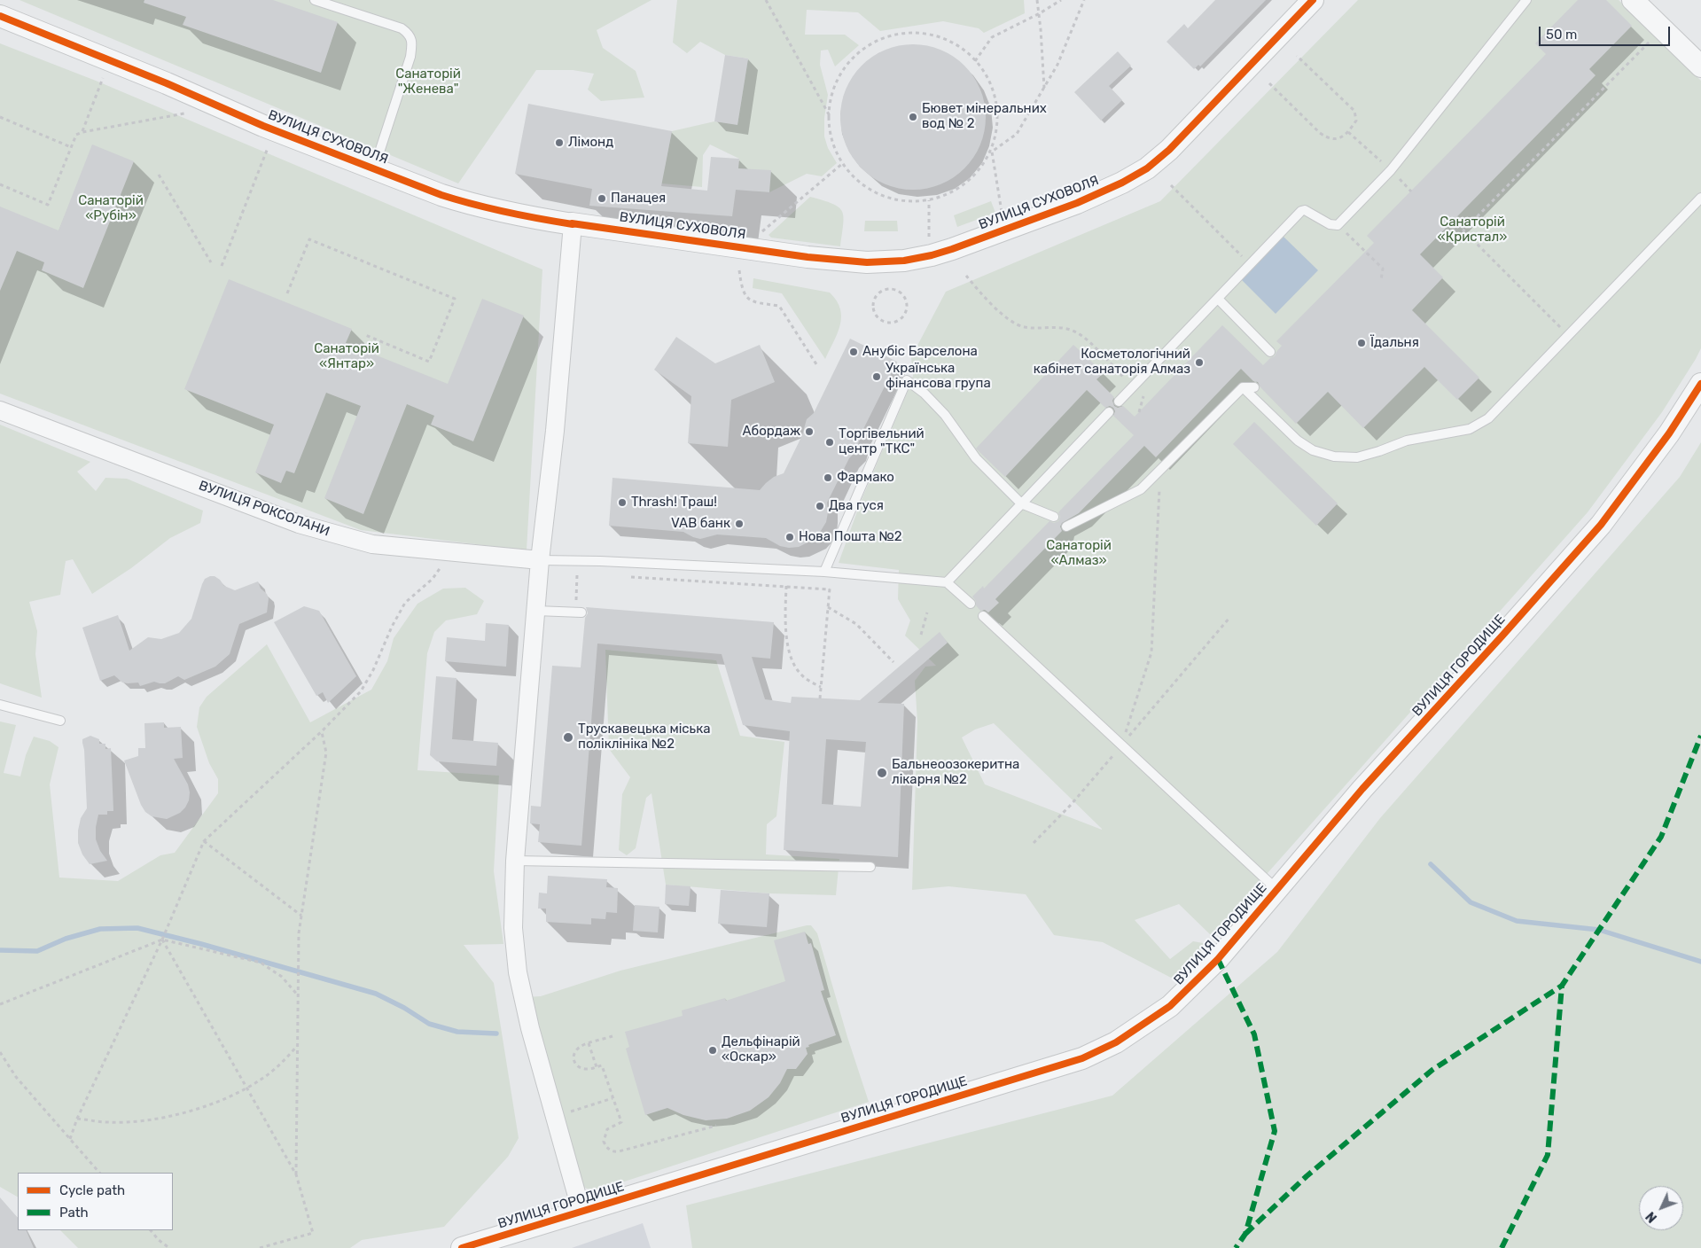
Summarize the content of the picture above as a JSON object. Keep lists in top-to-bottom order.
{
  "streets": {
    "street": ["ВУЛИЦЯ СУХОВОЛЯ", "ВУЛИЦЯ РОКСОЛАНИ", "ВУЛИЦЯ ГОРОДИЩЕ"]
  },
  "parks": [
    "Санаторій \"Женева\"",
    "Санаторій «Рубін»",
    "Санаторій «Кристал»",
    "Санаторій «Янтар»",
    "Санаторій «Алмаз»"
  ],
  "places": [
    "Бювет мінеральних вод № 2",
    "Лімонд",
    "Панацея",
    "Їдальня",
    "Анубіс Барселона",
    "Косметологічний кабінет санаторія Алмаз",
    "Українська фінансова група",
    "Абордаж",
    "Торгівельний центр \"ТКС\"",
    "Фармако",
    "Thrash! Траш!",
    "Два гуся",
    "VAB банк",
    "Нова Пошта №2",
    "Трускавецька міська поліклініка №2",
    "Бальнеоозокеритна лікарня №2",
    "Дельфінарій «Оскар»"
  ],
  "legend": ["Cycle path", "Path"],
  "scale_bar": "50 m",
  "north": "bottom left"
}
